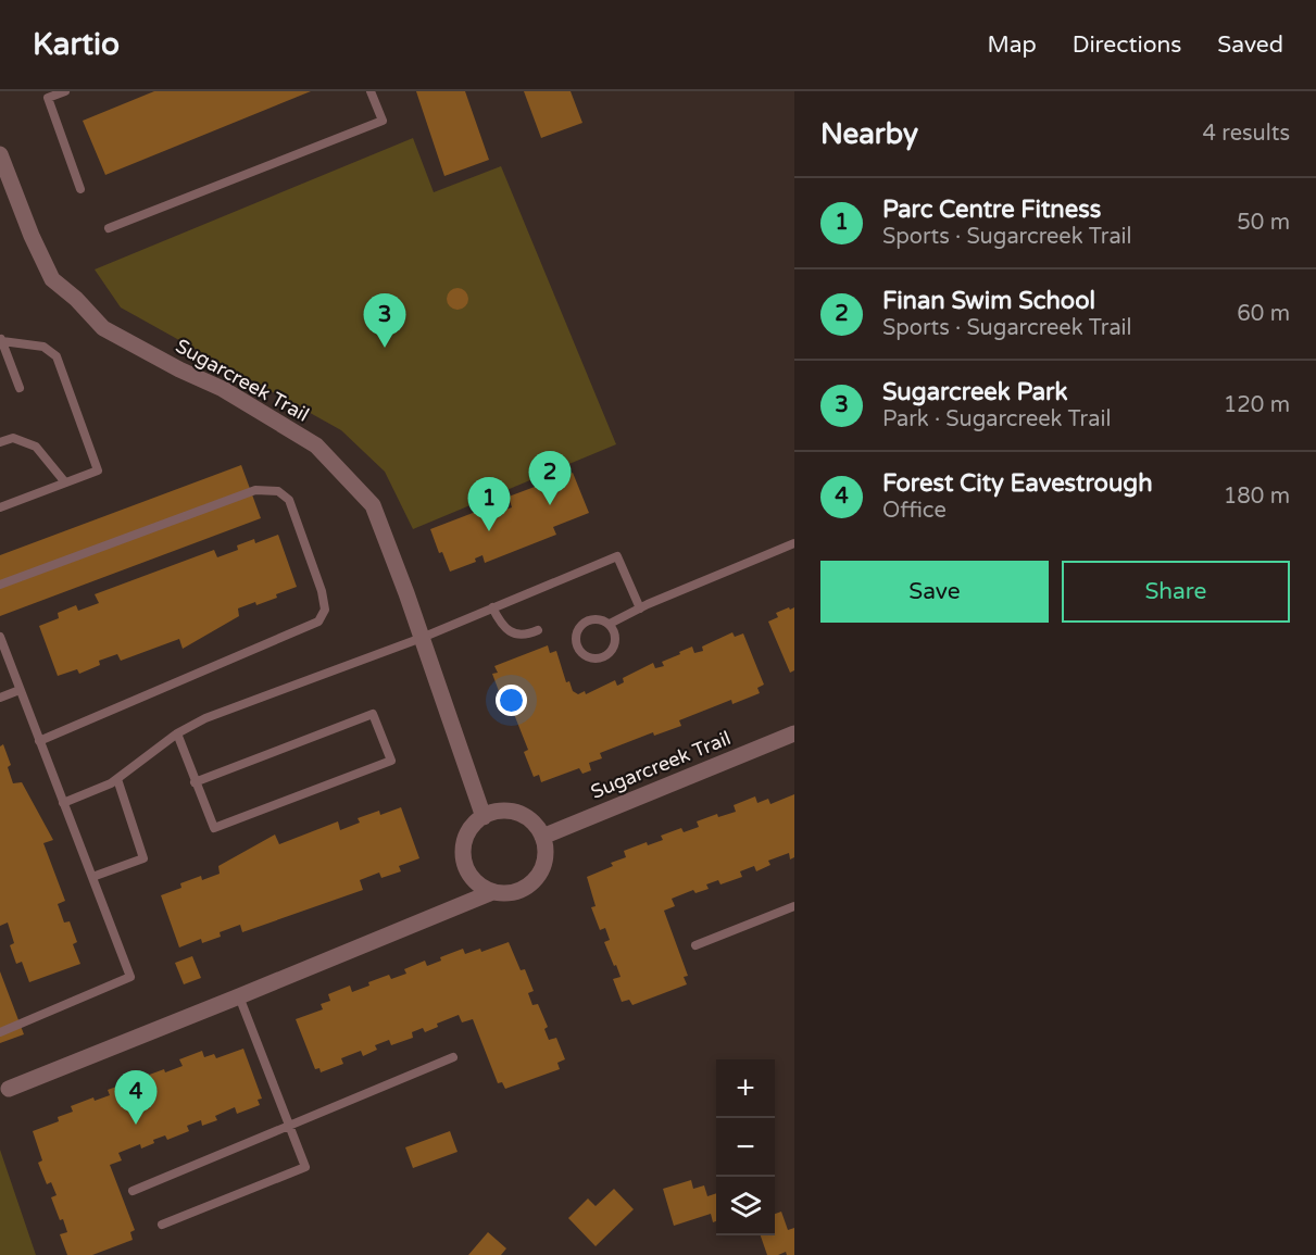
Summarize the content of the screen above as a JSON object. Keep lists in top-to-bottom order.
{
  "streets": {
    "street": ["Sugarcreek Trail"]
  },
  "page": {
    "header": "Kartio",
    "nav": ["Map", "Directions", "Saved"],
    "heading": ["Nearby", "4 results"],
    "list": [
      {
        "mark": "1",
        "name": "Parc Centre Fitness",
        "note": "Sports · Sugarcreek Trail",
        "value": "50 m"
      },
      {
        "mark": "2",
        "name": "Finan Swim School",
        "note": "Sports · Sugarcreek Trail",
        "value": "60 m"
      },
      {
        "mark": "3",
        "name": "Sugarcreek Park",
        "note": "Park · Sugarcreek Trail",
        "value": "120 m"
      },
      {
        "mark": "4",
        "name": "Forest City Eavestrough",
        "note": "Office",
        "value": "180 m"
      }
    ],
    "pins": [
      "3",
      "2",
      "1",
      "4"
    ],
    "buttons": ["Save", "Share"],
    "map_buttons": ["+", "−"]
  }
}
